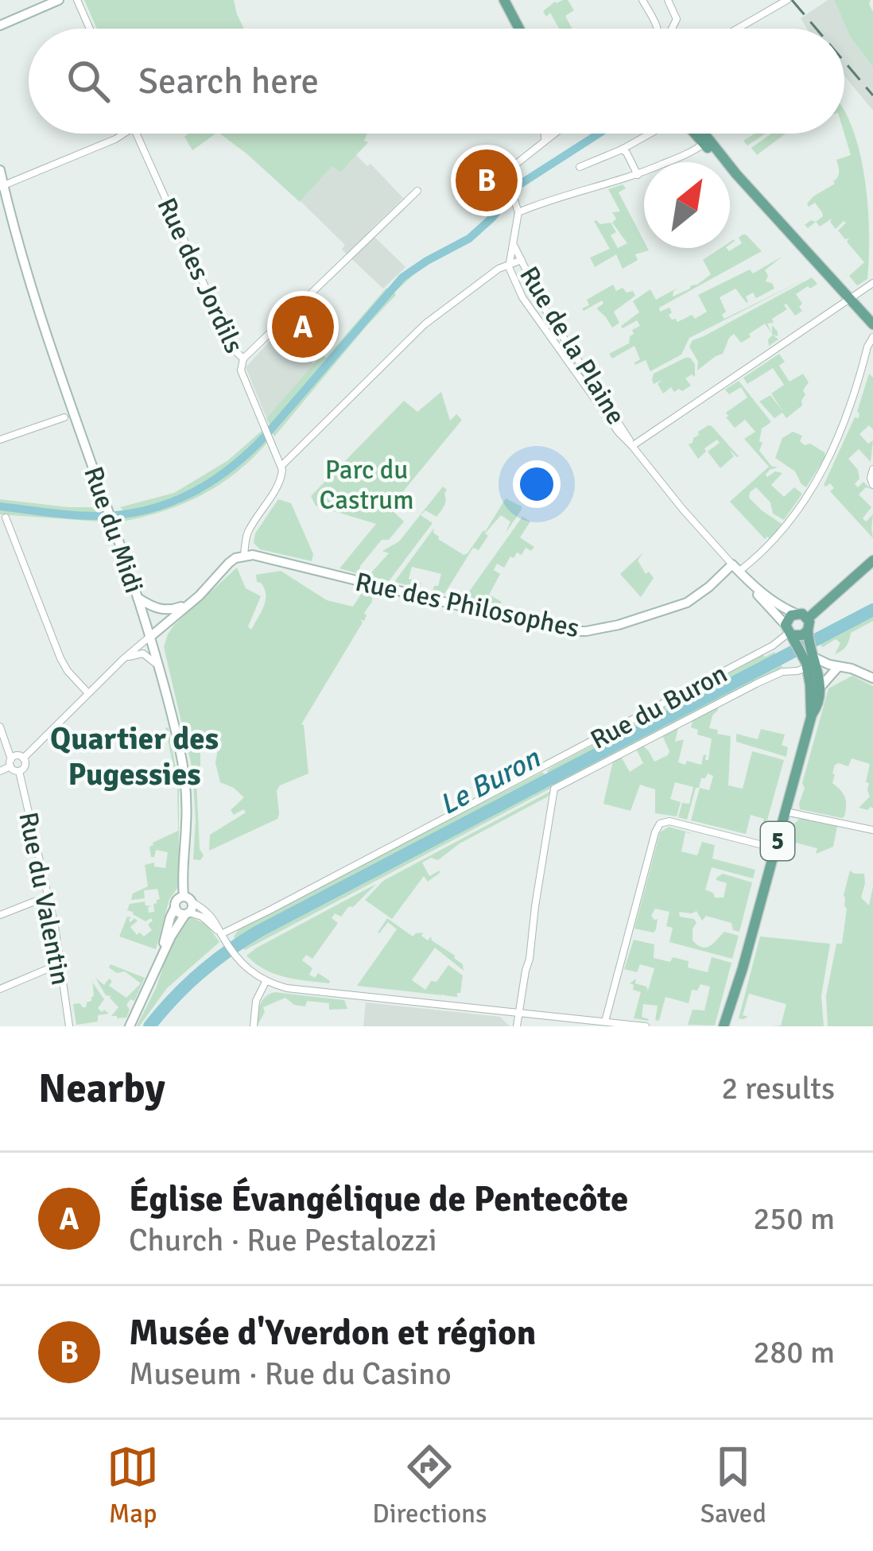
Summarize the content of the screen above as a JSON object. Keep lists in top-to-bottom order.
{
  "streets": {
    "main road": [
      "Rue de la Plaine",
      "Rue du Midi",
      "Rue des Philosophes",
      "5"
    ],
    "street": ["Rue des Jordils", "Rue du Buron", "Rue du Valentin"]
  },
  "crossings": [
    ["Rue de la Plaine", "Rue des Philosophes"],
    ["Rue de la Plaine", "Rue du Buron"],
    ["Rue de la Plaine", "5"],
    ["Rue du Buron", "5"]
  ],
  "districts": ["Quartier des Pugessies"],
  "water": ["Le Buron"],
  "parks": ["Parc du Castrum"],
  "north": "top right",
  "page": {
    "search": "Search here",
    "pins": ["B", "A"],
    "heading": ["Nearby", "2 results"],
    "list": [
      {
        "mark": "A",
        "name": "Église Évangélique de Pentecôte",
        "note": "Church · Rue Pestalozzi",
        "value": "250 m"
      },
      {
        "mark": "B",
        "name": "Musée d'Yverdon et région",
        "note": "Museum · Rue du Casino",
        "value": "280 m"
      }
    ],
    "nav": ["Map", "Directions", "Saved"]
  }
}
